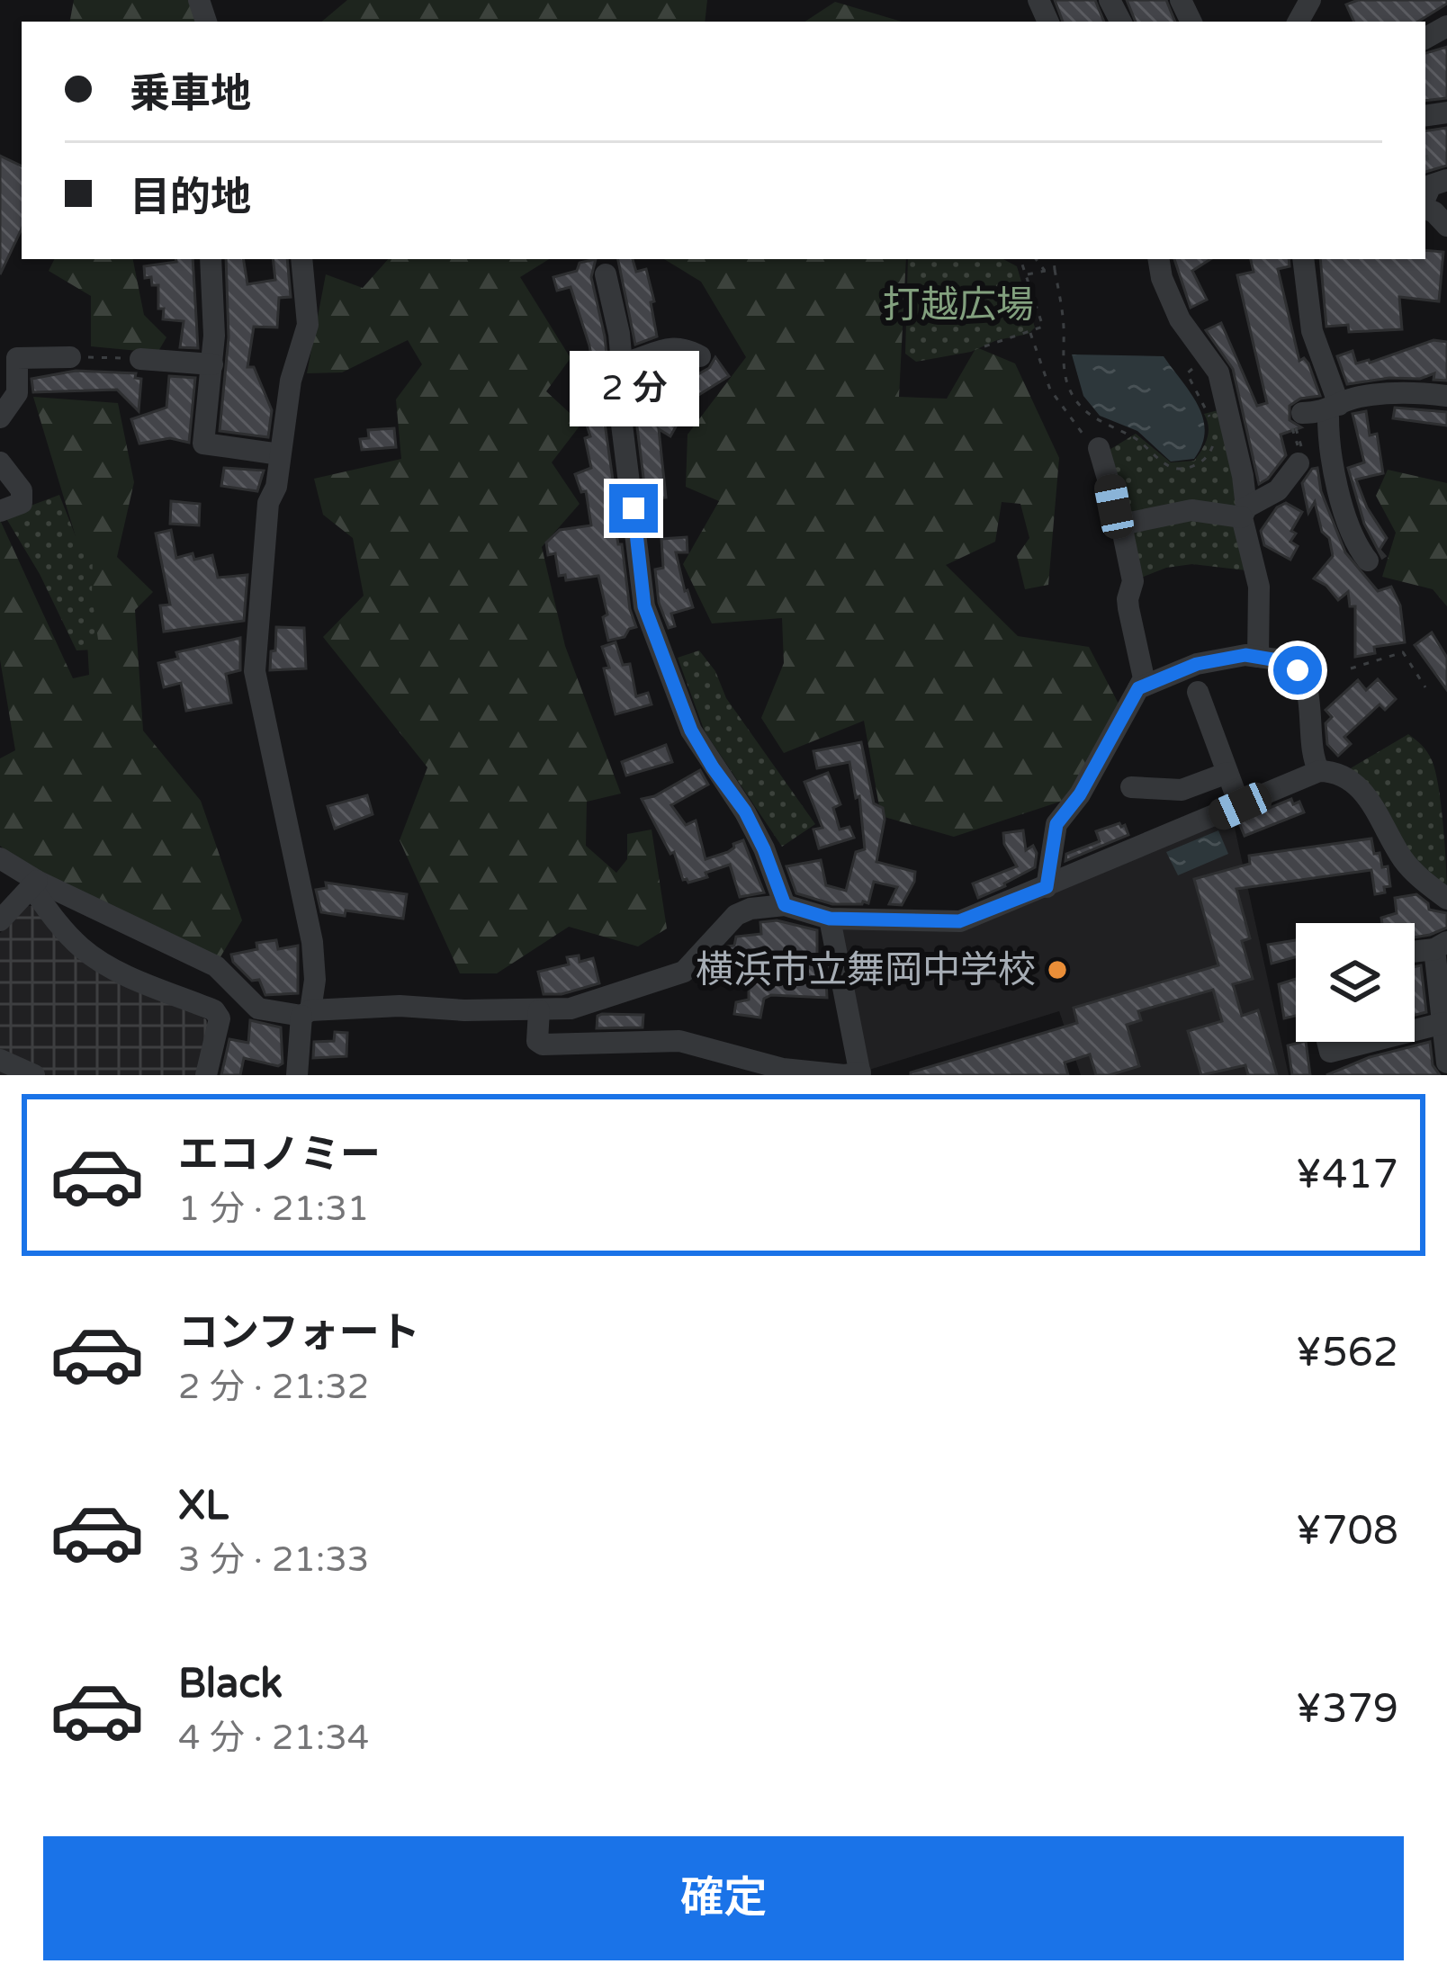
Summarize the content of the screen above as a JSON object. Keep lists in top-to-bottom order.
{
  "parks": ["打越広場"],
  "places": ["横浜市立舞岡中学校"],
  "page": {
    "banner": ["乗車地", "目的地"],
    "bubble": "2 分",
    "list": [
      {
        "name": "エコノミー",
        "note": "1 分 · 21:31",
        "value": "¥417"
      },
      {
        "name": "コンフォート",
        "note": "2 分 · 21:32",
        "value": "¥562"
      },
      {
        "name": "XL",
        "note": "3 分 · 21:33",
        "value": "¥708"
      },
      {
        "name": "Black",
        "note": "4 分 · 21:34",
        "value": "¥379"
      }
    ],
    "buttons": "確定"
  }
}
